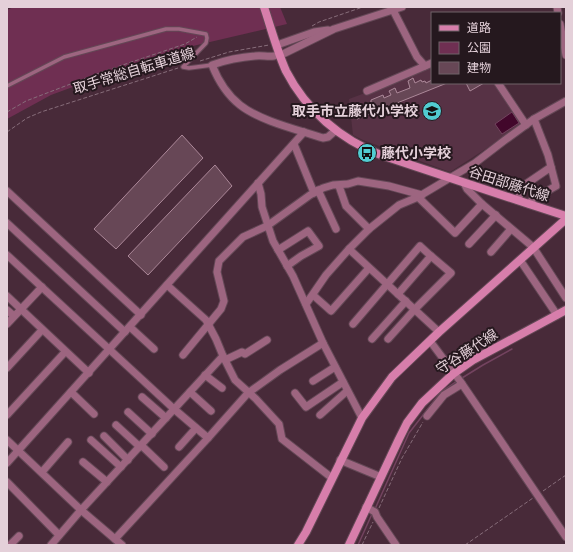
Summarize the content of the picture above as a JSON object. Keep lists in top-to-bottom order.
{
  "streets": {
    "main road": ["谷田部藤代線", "守谷藤代線"],
    "path": ["取手常総自転車道線"]
  },
  "crossings": [
    ["取手常総自転車道線", "谷田部藤代線"]
  ],
  "places": {
    "school or university": ["取手市立藤代小学校"],
    "bus stop": ["藤代小学校"]
  },
  "legend": ["道路", "公園", "建物"]
}
